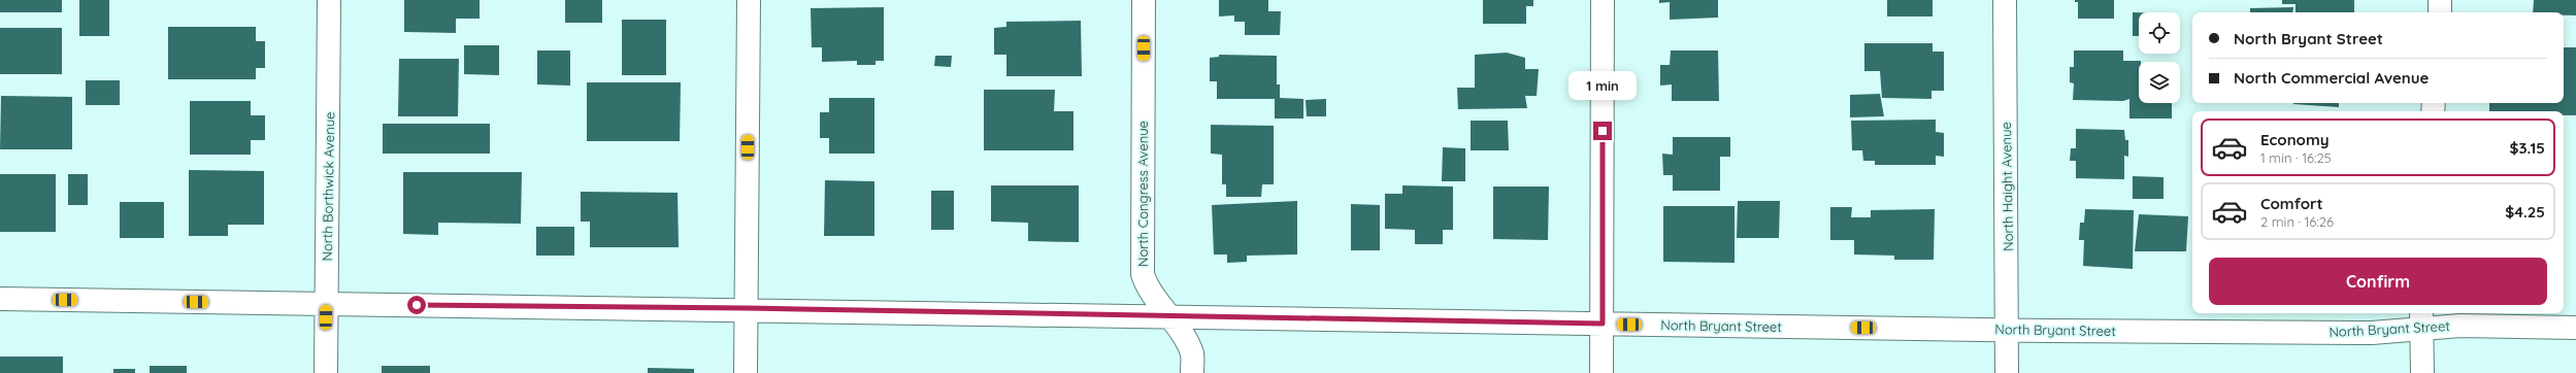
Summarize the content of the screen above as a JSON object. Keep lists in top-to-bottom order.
{
  "streets": {
    "street": [
      "North Borthwick Avenue",
      "North Haight Avenue",
      "North Congress Avenue",
      "North Bryant Street"
    ]
  },
  "crossings": [
    ["North Borthwick Avenue", "North Bryant Street"],
    ["North Haight Avenue", "North Bryant Street"],
    ["North Congress Avenue", "North Bryant Street"]
  ],
  "page": {
    "banner": ["North Bryant Street", "North Commercial Avenue"],
    "bubble": "1 min",
    "list": [
      {
        "name": "Economy",
        "note": "1 min · 16:25",
        "value": "$3.15"
      },
      {
        "name": "Comfort",
        "note": "2 min · 16:26",
        "value": "$4.25"
      }
    ],
    "buttons": "Confirm"
  }
}
